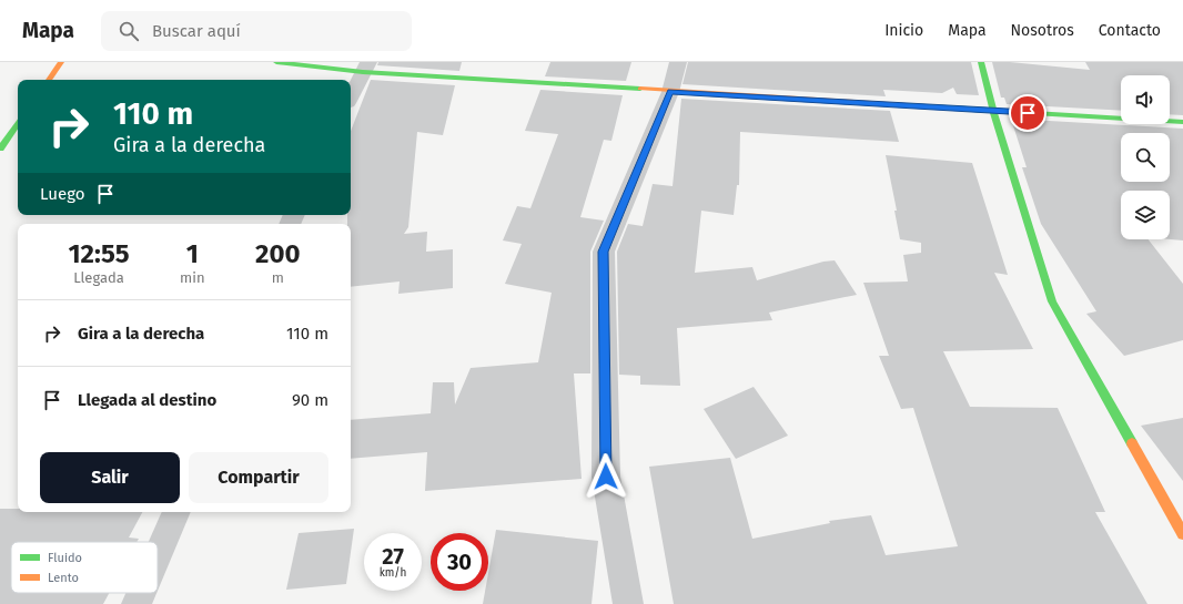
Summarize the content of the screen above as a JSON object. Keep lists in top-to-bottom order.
{
  "legend": ["Fluido", "Lento"],
  "page": {
    "header": "Mapa",
    "search": "Buscar aquí",
    "nav": [
      "Inicio",
      "Mapa",
      "Nosotros",
      "Contacto"
    ],
    "turn": ["110 m", "Gira a la derecha"],
    "then": "Luego",
    "eta": [
      "12:55",
      "Llegada",
      "1",
      "min",
      "200",
      "m"
    ],
    "list": [
      {
        "name": "Gira a la derecha",
        "value": "110 m"
      },
      {
        "name": "Llegada al destino",
        "value": "90 m"
      }
    ],
    "buttons": ["Salir", "Compartir"],
    "speed": "27 km/h",
    "limit": "30"
  }
}
